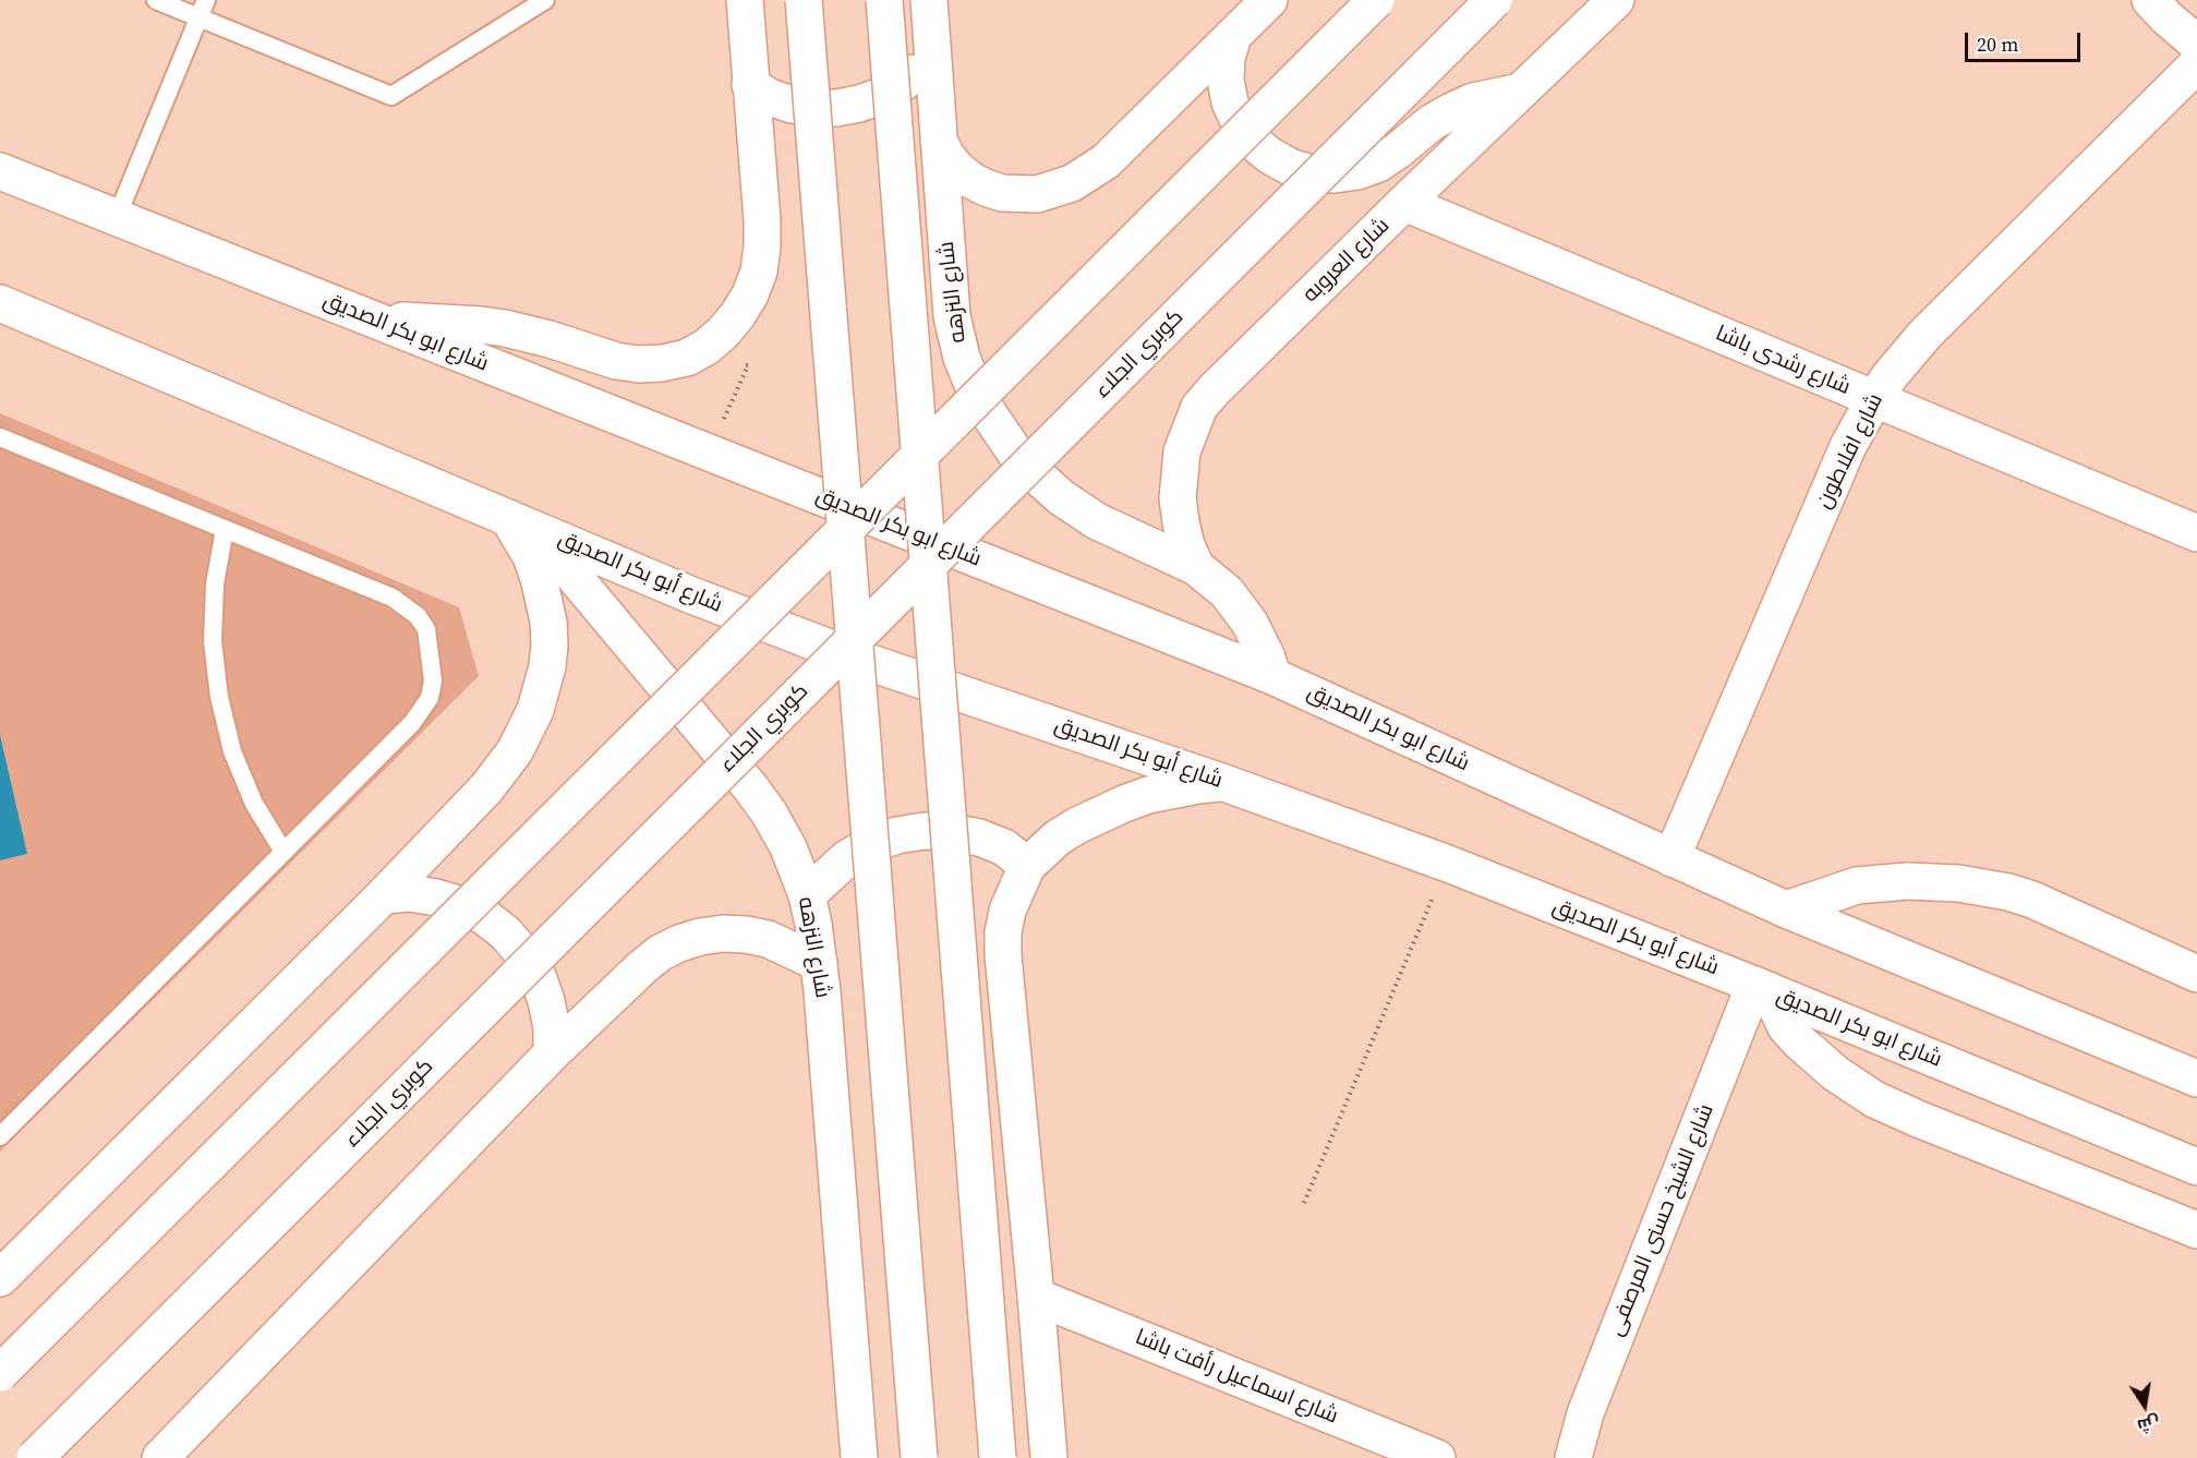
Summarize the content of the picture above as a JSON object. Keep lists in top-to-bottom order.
{
  "streets": {
    "main road": [
      "شارع العروبه",
      "شارع النزهه",
      "شارع ابو بكر الصديق",
      "كوبري الجلاء",
      "شارع رشدى باشا",
      "شارع افلاطون",
      "شارع أبو بكر الصديق",
      "شارع الشيخ حسنى المرصفى",
      "شارع اسماعيل رأفت باشا"
    ]
  },
  "crossings": [
    ["شارع العروبه", "شارع النزهه"],
    ["شارع العروبه", "شارع رشدى باشا"],
    ["شارع النزهه", "شارع ابو بكر الصديق"],
    ["شارع النزهه", "شارع أبو بكر الصديق"],
    ["شارع ابو بكر الصديق", "شارع افلاطون"],
    ["شارع ابو بكر الصديق", "شارع أبو بكر الصديق"],
    ["شارع ابو بكر الصديق", "شارع الشيخ حسنى المرصفى"],
    ["شارع رشدى باشا", "شارع افلاطون"],
    ["شارع أبو بكر الصديق", "شارع الشيخ حسنى المرصفى"]
  ],
  "scale_bar": "20 m",
  "north": "bottom"
}
